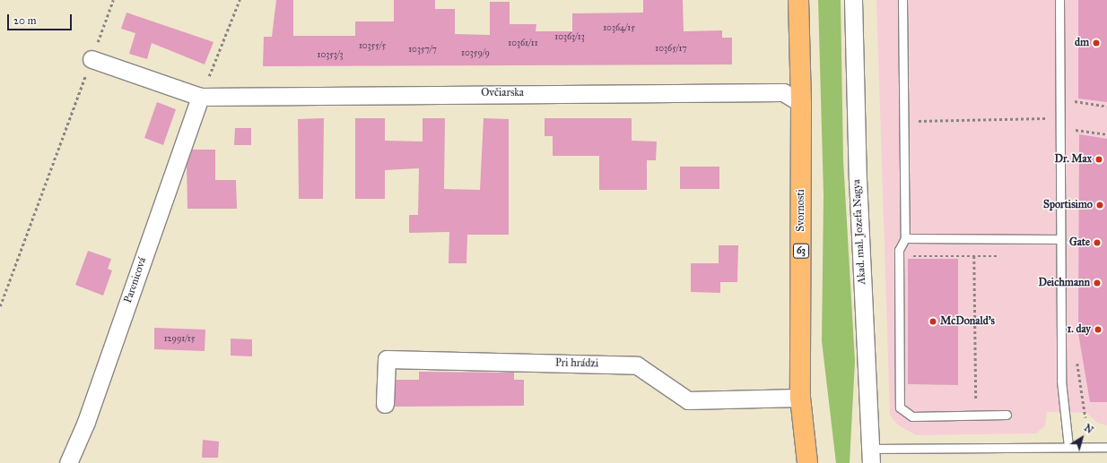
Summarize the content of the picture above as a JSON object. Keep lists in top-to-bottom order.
{
  "streets": {
    "main road": ["Svornosti", "63"],
    "street": [
      "Ovčiarska",
      "Akad. mal. Jozefa Nagya",
      "Parenicová",
      "Pri hrádzi"
    ]
  },
  "crossings": [
    ["Ovčiarska", "Svornosti"],
    ["Ovčiarska", "Parenicová"],
    ["Svornosti", "Pri hrádzi"]
  ],
  "places": [
    "dm",
    "Dr. Max",
    "Sportisimo",
    "Gate",
    "Deichmann",
    "McDonald's",
    "1. day"
  ],
  "house_numbers": [
    "10364/15",
    "10363/13",
    "10361/11",
    "10355/5",
    "10365/17",
    "10357/7",
    "10359/9",
    "10353/3",
    "12991/15"
  ],
  "scale_bar": "20 m",
  "north": "top right"
}
